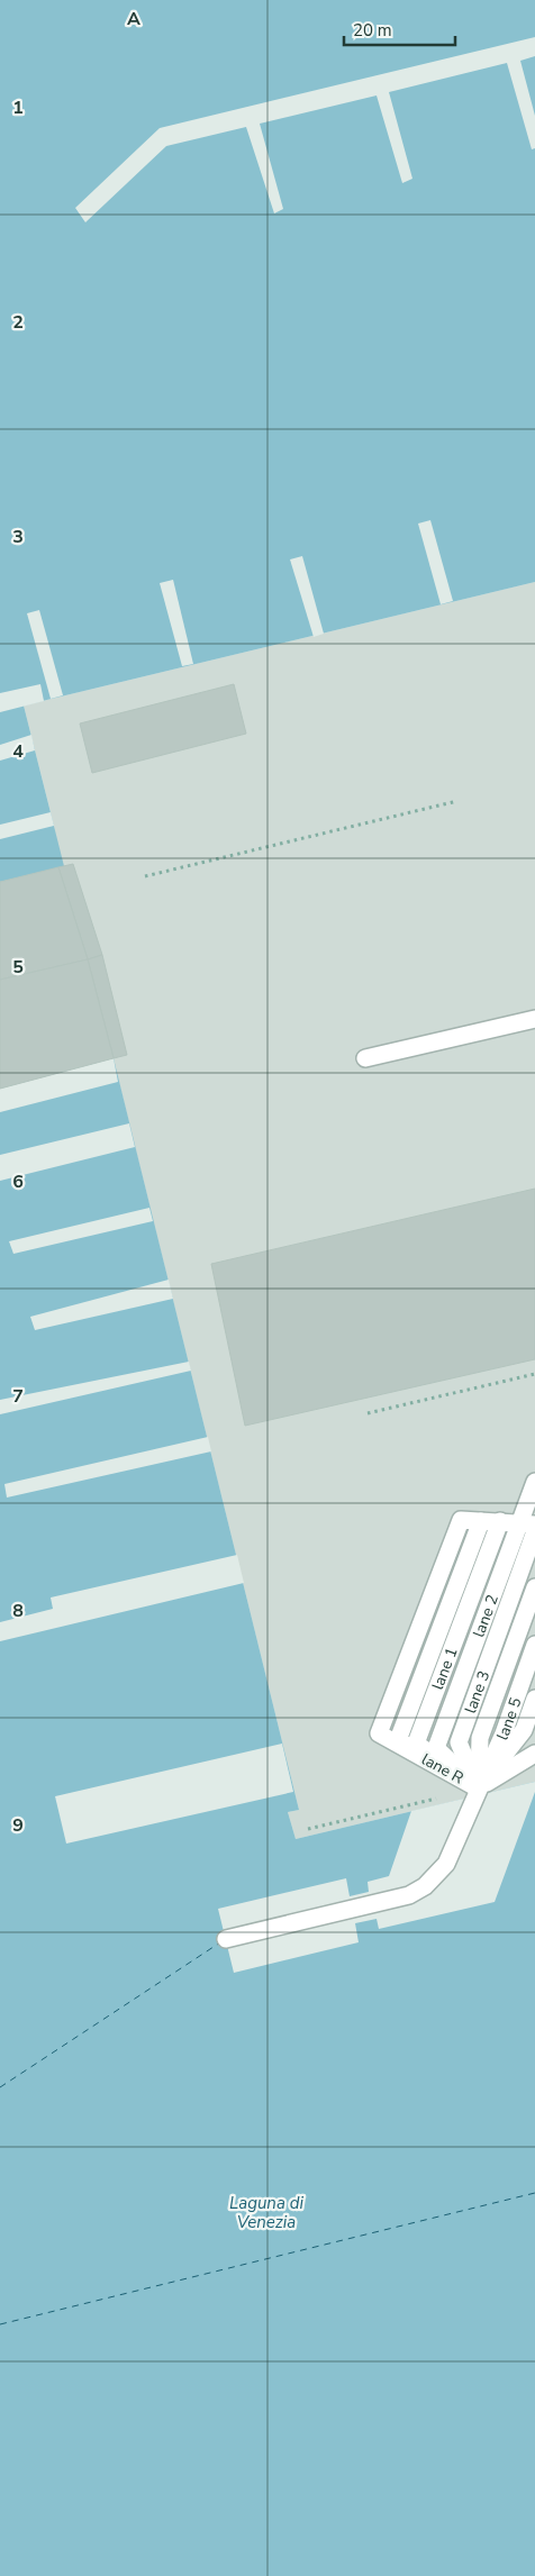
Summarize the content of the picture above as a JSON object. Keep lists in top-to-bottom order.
{
  "streets": {
    "lane": [
      "lane 2",
      "lane 1",
      "lane 3",
      "lane 5",
      "lane R"
    ]
  },
  "crossings": [
    ["lane 2", "lane 1"],
    ["lane 2", "lane 3"],
    ["lane 2", "lane 5"],
    ["lane 2", "lane R"],
    ["lane 1", "lane 3"],
    ["lane 1", "lane 5"],
    ["lane 1", "lane R"],
    ["lane 3", "lane 5"],
    ["lane 3", "lane R"],
    ["lane 5", "lane R"]
  ],
  "water": ["Laguna di Venezia"],
  "scale_bar": "20 m",
  "grid": {
    "columns": ["A"],
    "rows": [
      "1",
      "2",
      "3",
      "4",
      "5",
      "6",
      "7",
      "8",
      "9"
    ]
  }
}
